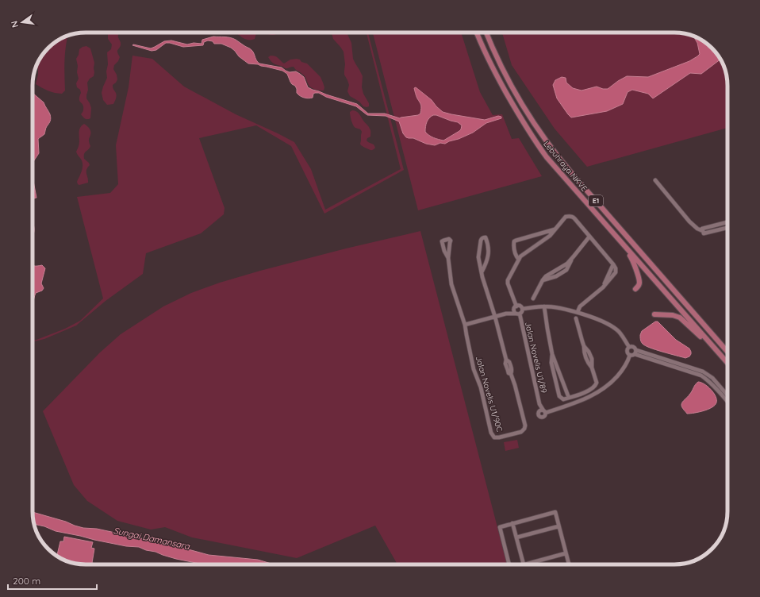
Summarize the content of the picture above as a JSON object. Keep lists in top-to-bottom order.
{
  "streets": {
    "highway": ["Lebuhraya NKVE", "E1"],
    "street": ["Jalan Novelis U1/89", "Jalan Novelis U1/90C"]
  },
  "water": ["Sungai Damansara"],
  "scale_bar": "200 m",
  "north": "left"
}
